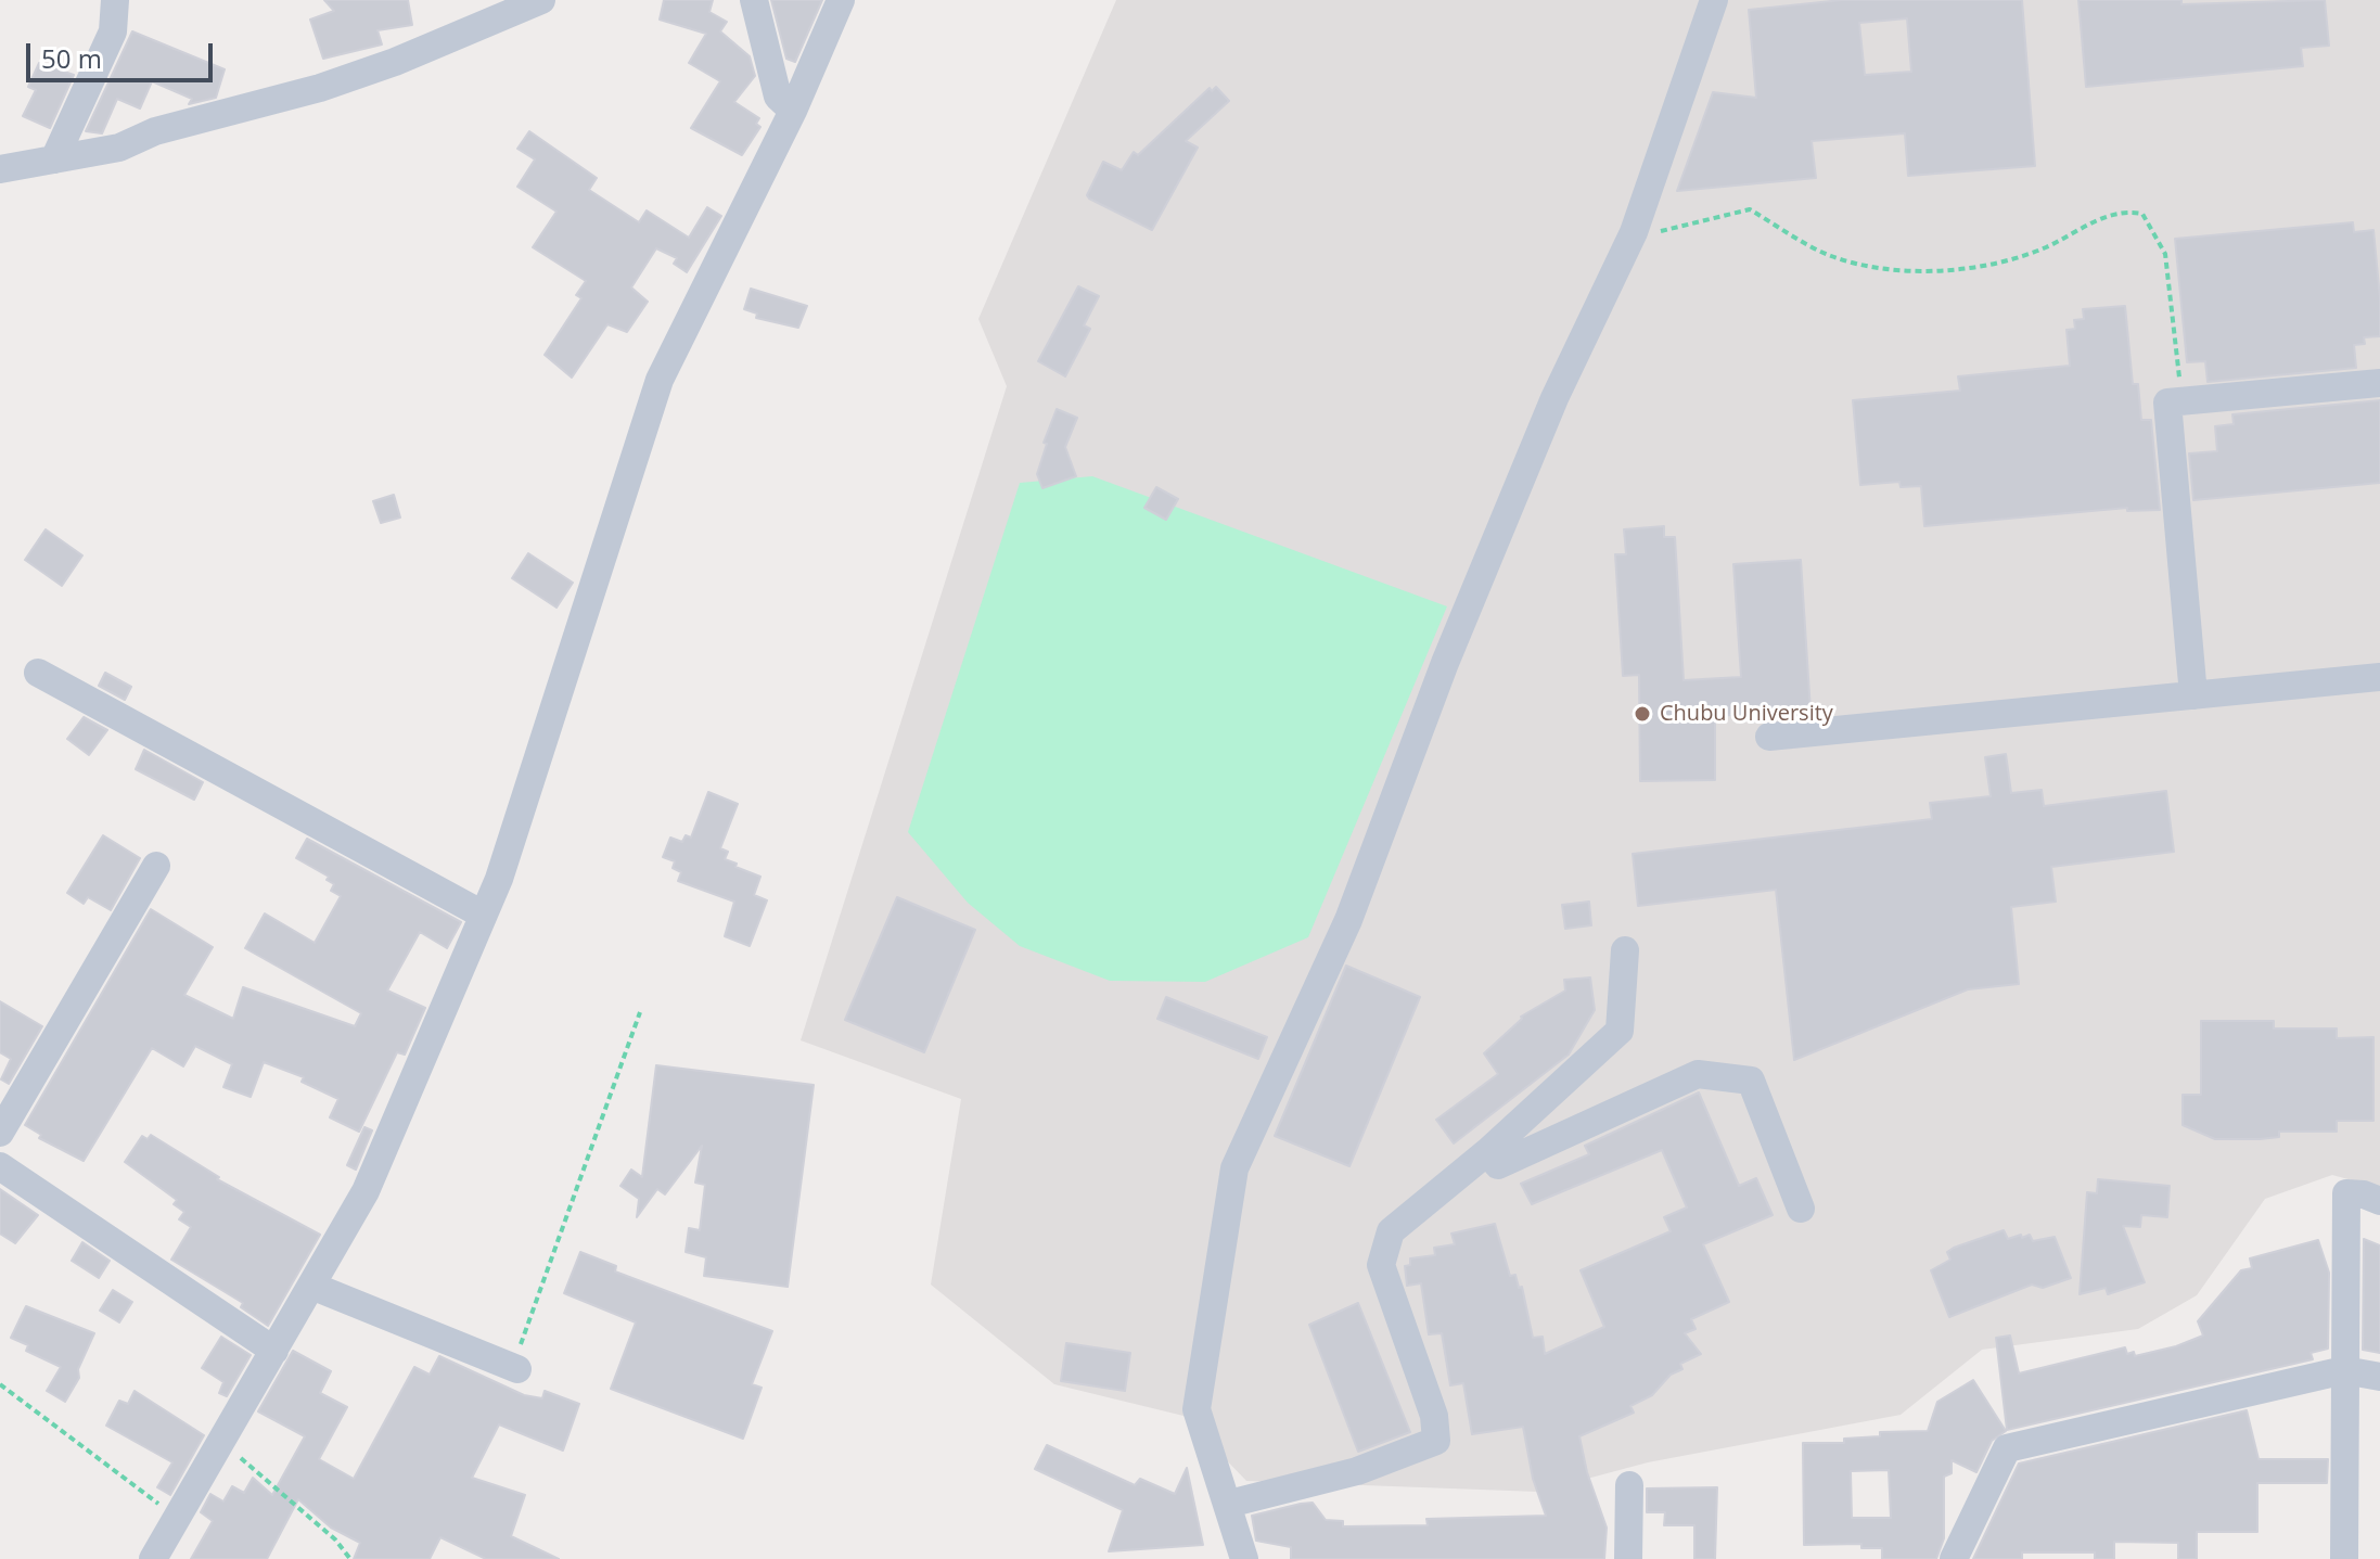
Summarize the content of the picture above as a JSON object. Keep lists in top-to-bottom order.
{
  "places": ["Chubu University"],
  "scale_bar": "50 m"
}
